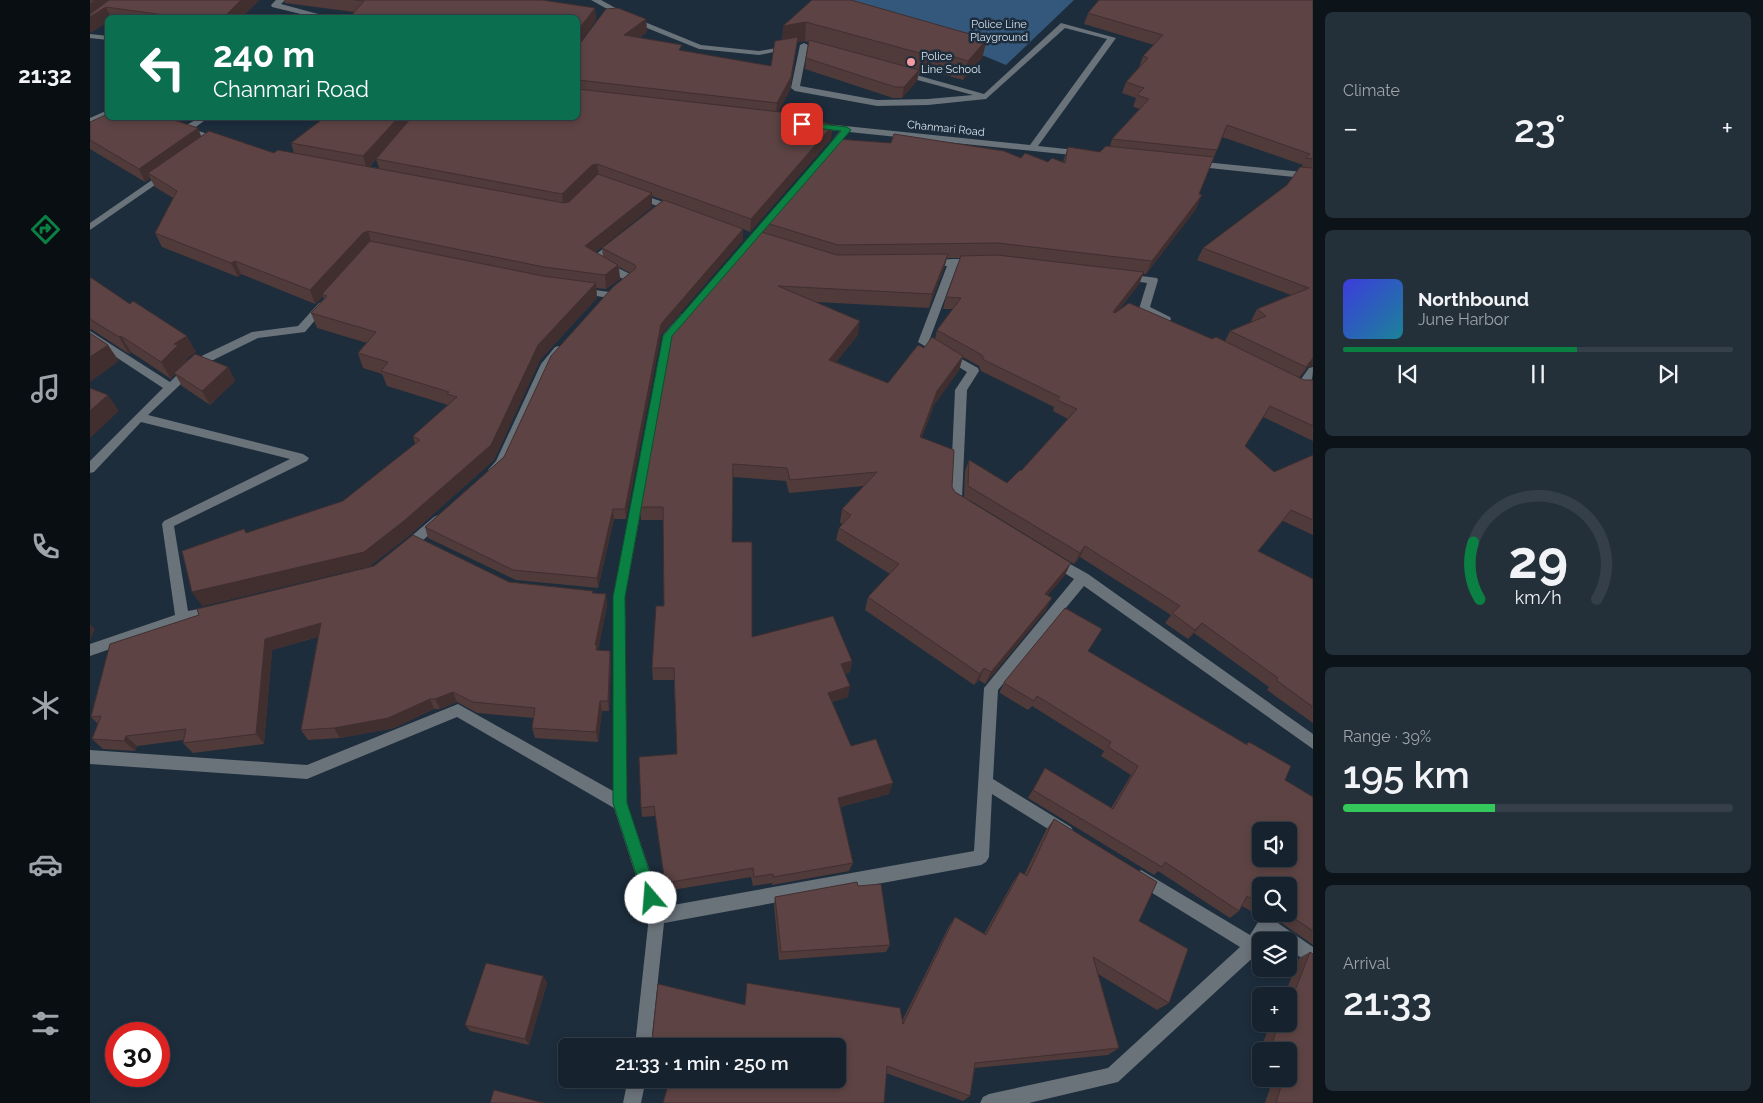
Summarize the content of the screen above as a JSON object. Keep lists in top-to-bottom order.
{
  "streets": {
    "street": ["Chanmari Road"]
  },
  "parks": ["Police Line Playground"],
  "places": ["Police Line School"],
  "page": {
    "tabs": "21:32",
    "tile": [
      "Climate",
      ["Range · 39%", "195 km"],
      ["Arrival", "21:33"]
    ],
    "turn": ["240 m", "Chanmari Road"],
    "heat": ["−", "23°", "+"],
    "song": ["Northbound", "June Harbor"],
    "map_buttons": ["+", "−"],
    "limit": "30",
    "trip": "21:33 · 1 min · 250 m",
    "gauge": ["29", "km/h"]
  }
}
